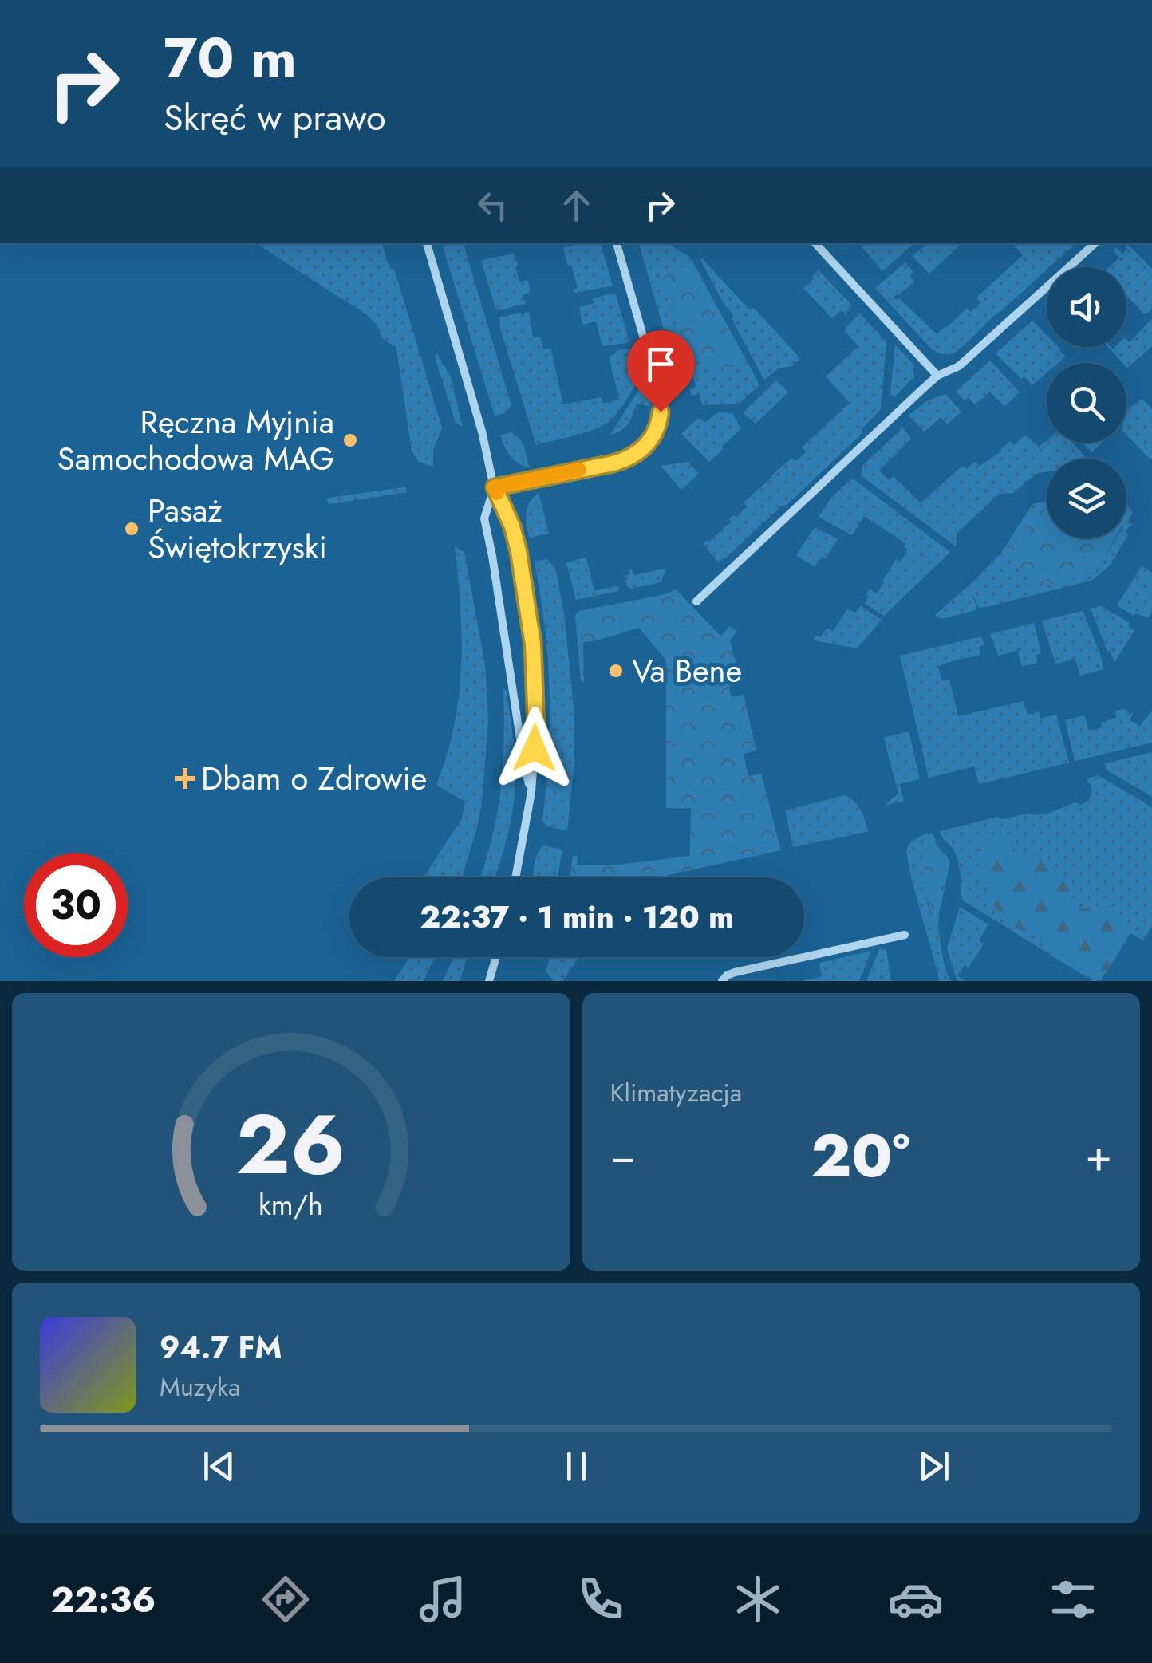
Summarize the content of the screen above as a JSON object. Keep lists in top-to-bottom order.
{
  "places": {
    "other": ["Ręczna Myjnia Samochodowa MAG", "Pasaż Świętokrzyski", "Va Bene"],
    "health": ["Dbam o Zdrowie"]
  },
  "page": {
    "turn": ["70 m", "Skręć w prawo"],
    "limit": "30",
    "trip": "22:37 · 1 min · 120 m",
    "tile": "Klimatyzacja",
    "heat": ["−", "20°", "+"],
    "song": ["94.7 FM", "Muzyka"],
    "tabs": "22:36",
    "gauge": ["26", "km/h"]
  }
}
